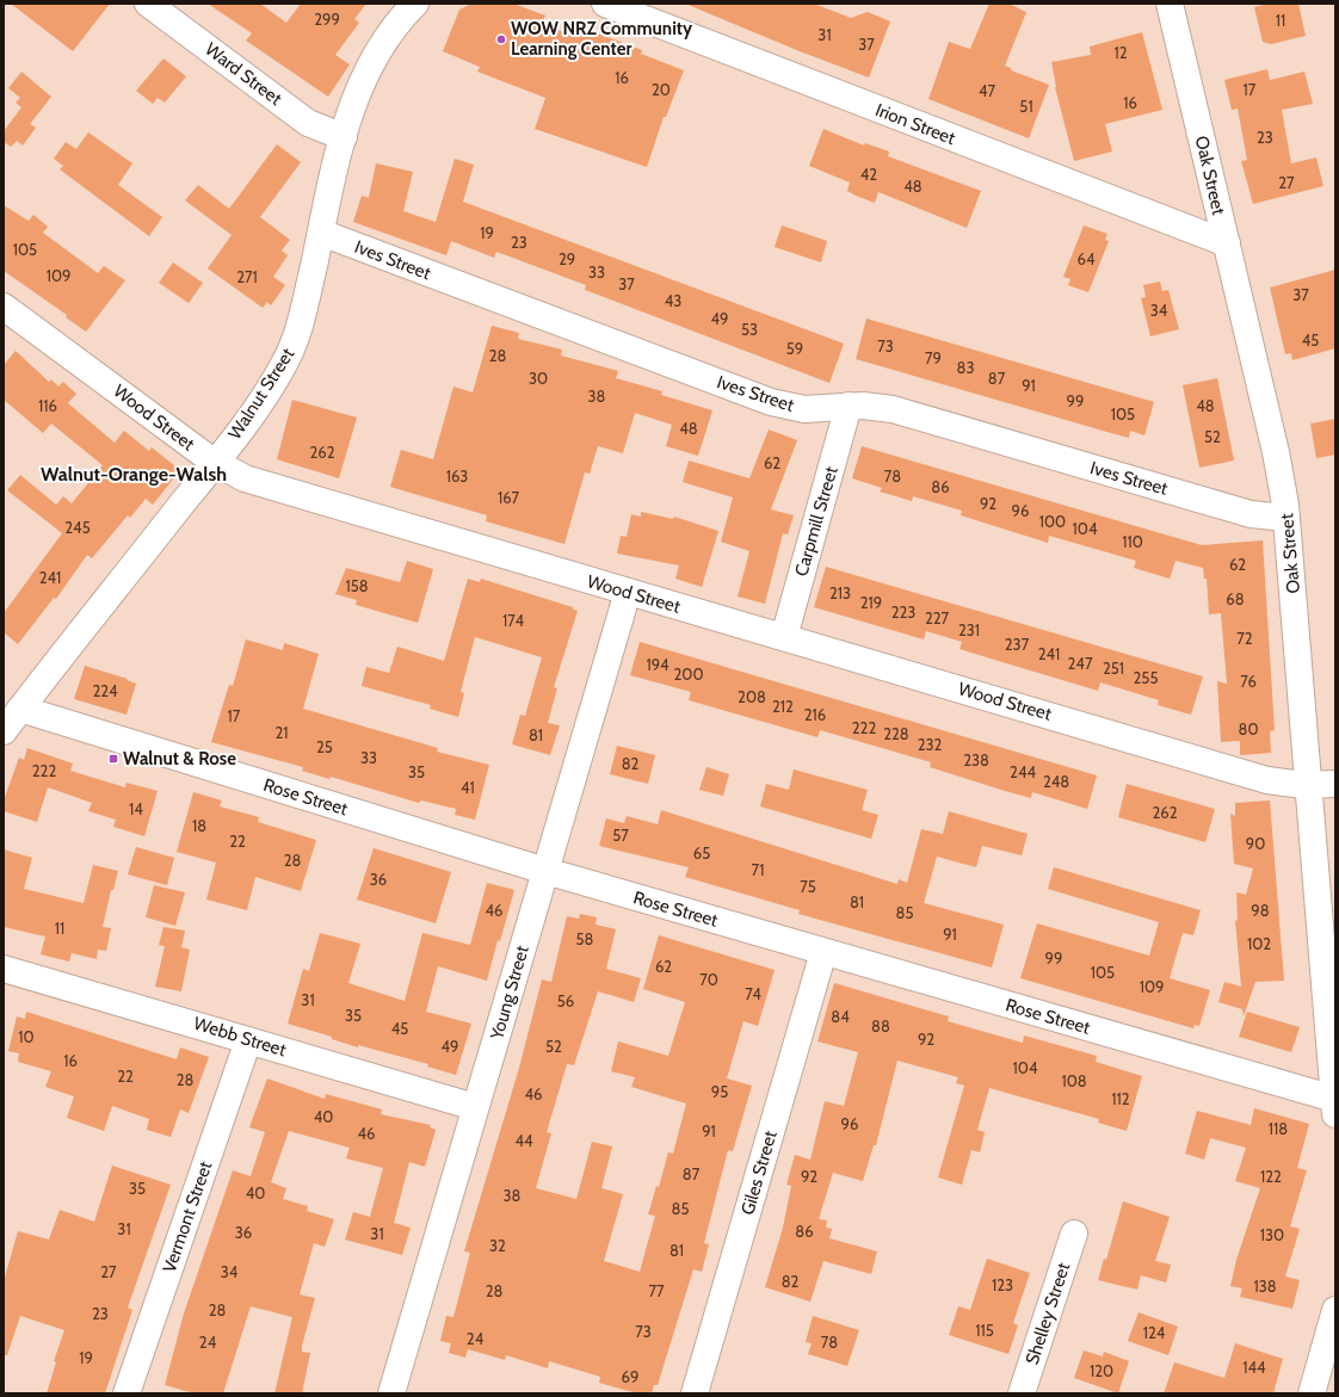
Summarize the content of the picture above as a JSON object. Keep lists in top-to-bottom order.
{
  "streets": {
    "street": [
      "Ward Street",
      "Irion Street",
      "Oak Street",
      "Ives Street",
      "Walnut Street",
      "Wood Street",
      "Carpmill Street",
      "Rose Street",
      "Young Street",
      "Webb Street",
      "Giles Street",
      "Vermont Street",
      "Shelley Street"
    ]
  },
  "crossings": [
    ["Ward Street", "Walnut Street"],
    ["Irion Street", "Oak Street"],
    ["Oak Street", "Ives Street"],
    ["Oak Street", "Wood Street"],
    ["Oak Street", "Rose Street"],
    ["Ives Street", "Walnut Street"],
    ["Ives Street", "Carpmill Street"],
    ["Walnut Street", "Wood Street"],
    ["Walnut Street", "Rose Street"],
    ["Wood Street", "Carpmill Street"],
    ["Wood Street", "Young Street"],
    ["Rose Street", "Young Street"],
    ["Rose Street", "Giles Street"],
    ["Young Street", "Webb Street"],
    ["Webb Street", "Vermont Street"]
  ],
  "districts": ["Walnut-Orange-Walsh"],
  "places": {
    "other": ["WOW NRZ Community Learning Center"],
    "transit": ["Walnut & Rose"]
  },
  "house_numbers": [
    "299",
    "11",
    "31",
    "37",
    "12",
    "16",
    "20",
    "17",
    "47",
    "16",
    "51",
    "23",
    "42",
    "27",
    "48",
    "19",
    "23",
    "105",
    "29",
    "64",
    "33",
    "109",
    "271",
    "37",
    "37",
    "43",
    "34",
    "49",
    "53",
    "45",
    "73",
    "59",
    "28",
    "79",
    "83",
    "30",
    "87",
    "91",
    "38",
    "99",
    "116",
    "48",
    "105",
    "48",
    "52",
    "262",
    "62",
    "163",
    "78",
    "86",
    "167",
    "92",
    "96",
    "100",
    "245",
    "104",
    "110",
    "62",
    "241",
    "158",
    "213",
    "68",
    "219",
    "223",
    "227",
    "174",
    "231",
    "72",
    "237",
    "241",
    "247",
    "194",
    "251",
    "200",
    "255",
    "76",
    "224",
    "208",
    "212",
    "216",
    "17",
    "222",
    "80",
    "21",
    "228",
    "81",
    "232",
    "25",
    "33",
    "238",
    "82",
    "222",
    "35",
    "244",
    "248",
    "41",
    "14",
    "262",
    "18",
    "57",
    "22",
    "90",
    "65",
    "28",
    "71",
    "36",
    "75",
    "81",
    "46",
    "98",
    "85",
    "11",
    "91",
    "58",
    "102",
    "99",
    "62",
    "105",
    "70",
    "109",
    "74",
    "31",
    "56",
    "35",
    "84",
    "88",
    "45",
    "10",
    "92",
    "49",
    "52",
    "16",
    "104",
    "22",
    "28",
    "108",
    "95",
    "46",
    "112",
    "40",
    "96",
    "118",
    "91",
    "46",
    "44",
    "87",
    "92",
    "122",
    "35",
    "40",
    "38",
    "85",
    "31",
    "86",
    "36",
    "31",
    "130",
    "32",
    "81",
    "27",
    "34",
    "82",
    "123",
    "138",
    "28",
    "77",
    "28",
    "23",
    "115",
    "73",
    "124",
    "24",
    "24",
    "78",
    "19",
    "144",
    "120",
    "69"
  ]
}
